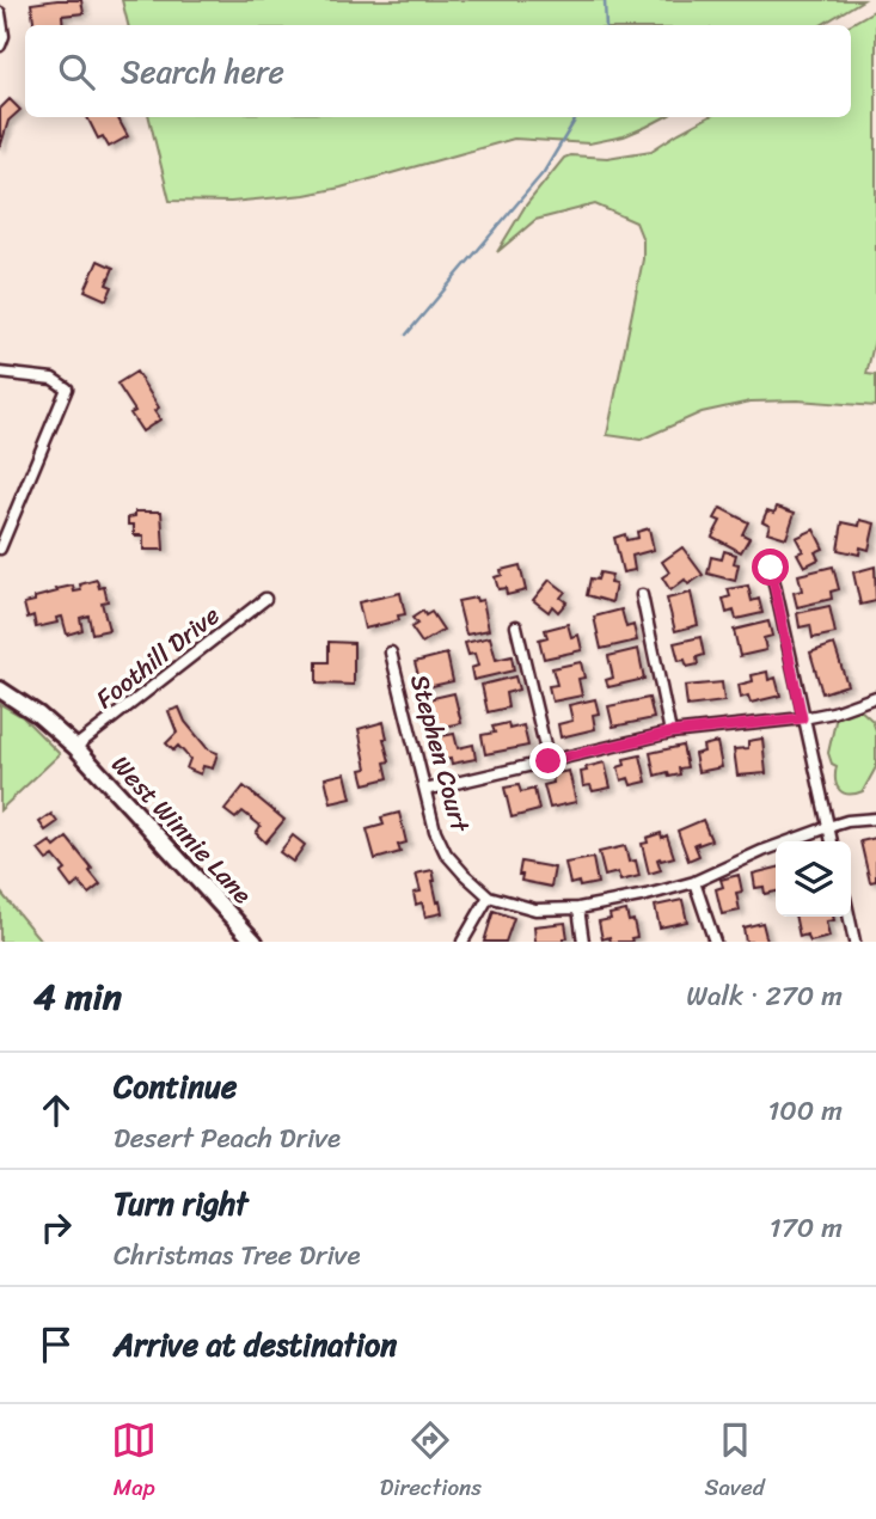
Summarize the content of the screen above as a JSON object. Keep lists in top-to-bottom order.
{
  "streets": {
    "street": ["Foothill Drive", "Stephen Court", "West Winnie Lane"]
  },
  "crossings": [
    ["Foothill Drive", "West Winnie Lane"]
  ],
  "page": {
    "search": "Search here",
    "heading": ["4 min", "Walk · 270 m"],
    "list": [
      ["Continue", "Desert Peach Drive", "100 m"],
      ["Turn right", "Christmas Tree Drive", "170 m"],
      "Arrive at destination"
    ],
    "nav": ["Map", "Directions", "Saved"]
  }
}
